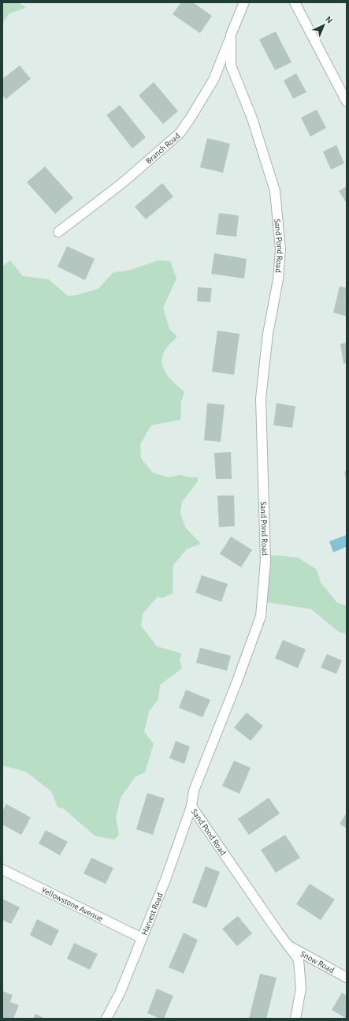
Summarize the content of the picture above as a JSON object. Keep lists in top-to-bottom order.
{
  "streets": {
    "street": [
      "Branch Road",
      "Sand Pond Road",
      "Yellowstone Avenue",
      "Harvest Road",
      "Snow Road"
    ]
  },
  "crossings": [
    ["Branch Road", "Sand Pond Road"],
    ["Sand Pond Road", "Harvest Road"],
    ["Sand Pond Road", "Snow Road"],
    ["Yellowstone Avenue", "Harvest Road"]
  ],
  "north": "top right"
}
